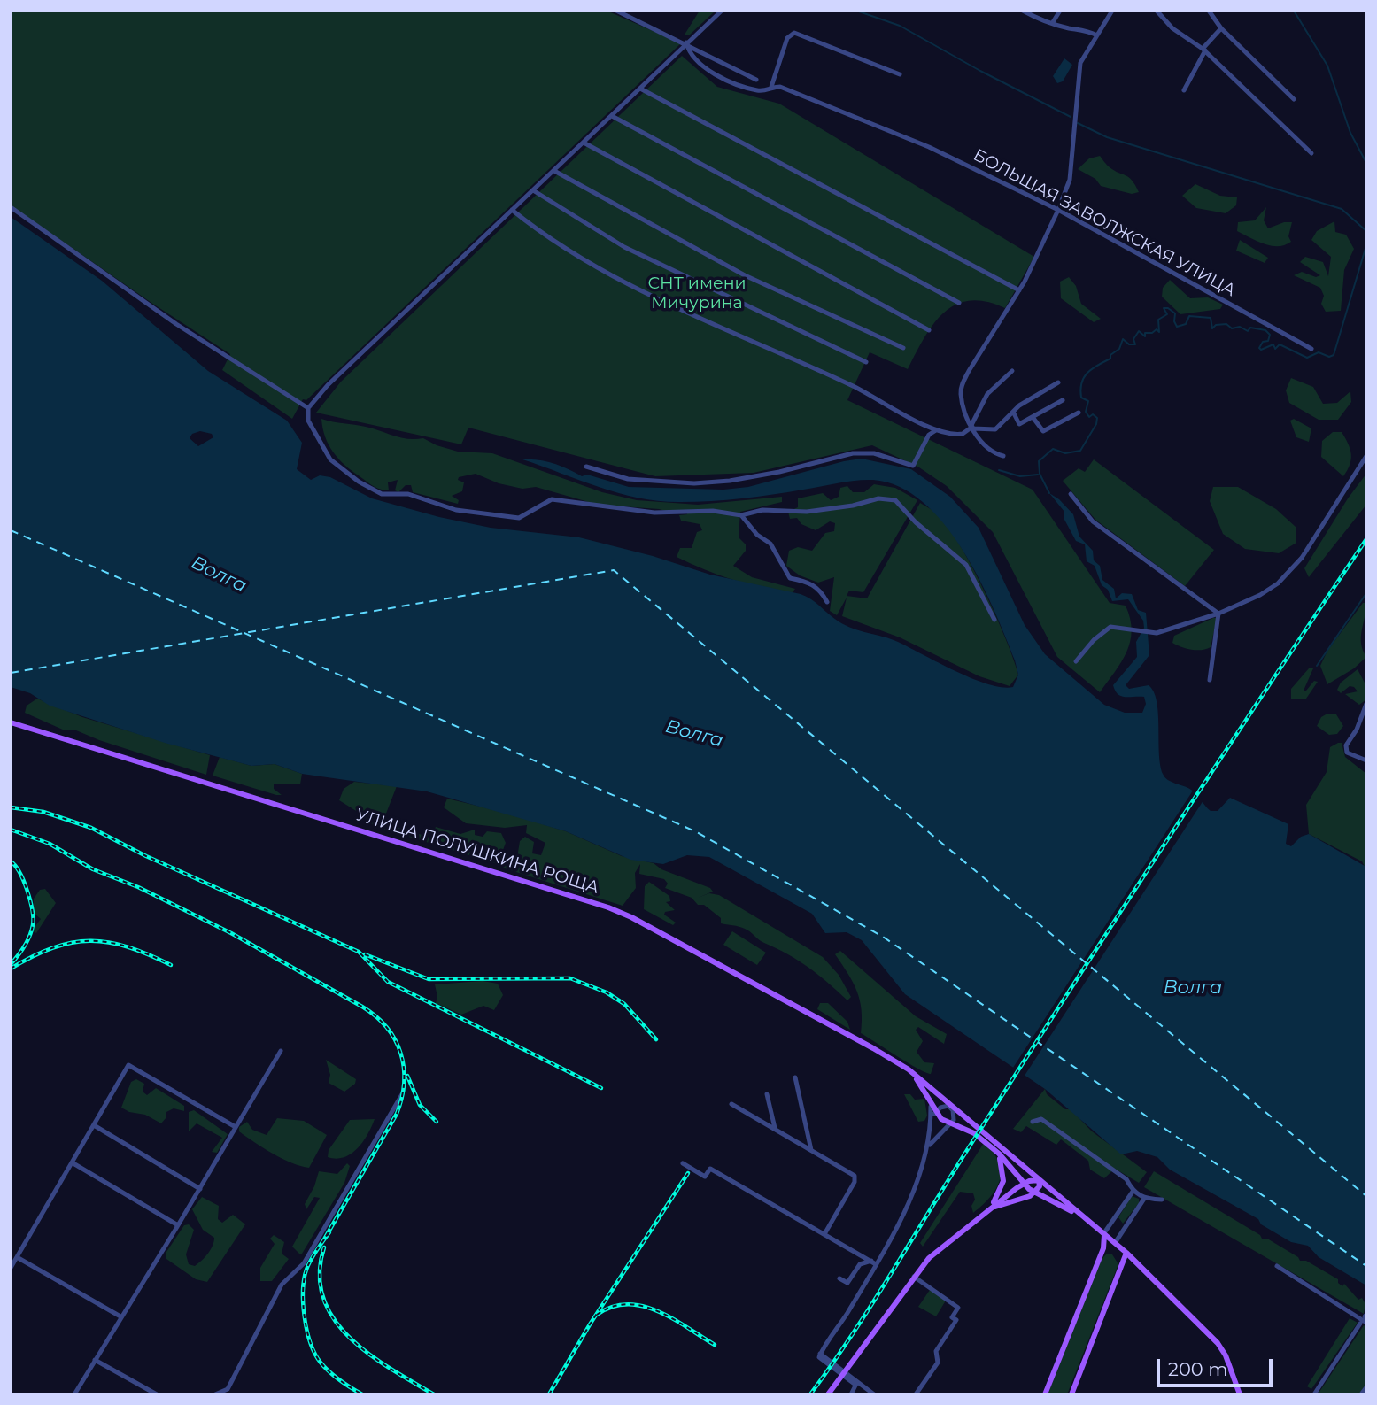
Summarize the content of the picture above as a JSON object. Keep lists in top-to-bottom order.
{
  "streets": {
    "main road": ["УЛИЦА ПОЛУШКИНА РОЩА"],
    "street": ["БОЛЬШАЯ ЗАВОЛЖСКАЯ УЛИЦА"]
  },
  "water": ["Волга"],
  "parks": ["СНТ имени Мичурина"],
  "scale_bar": "200 m"
}
